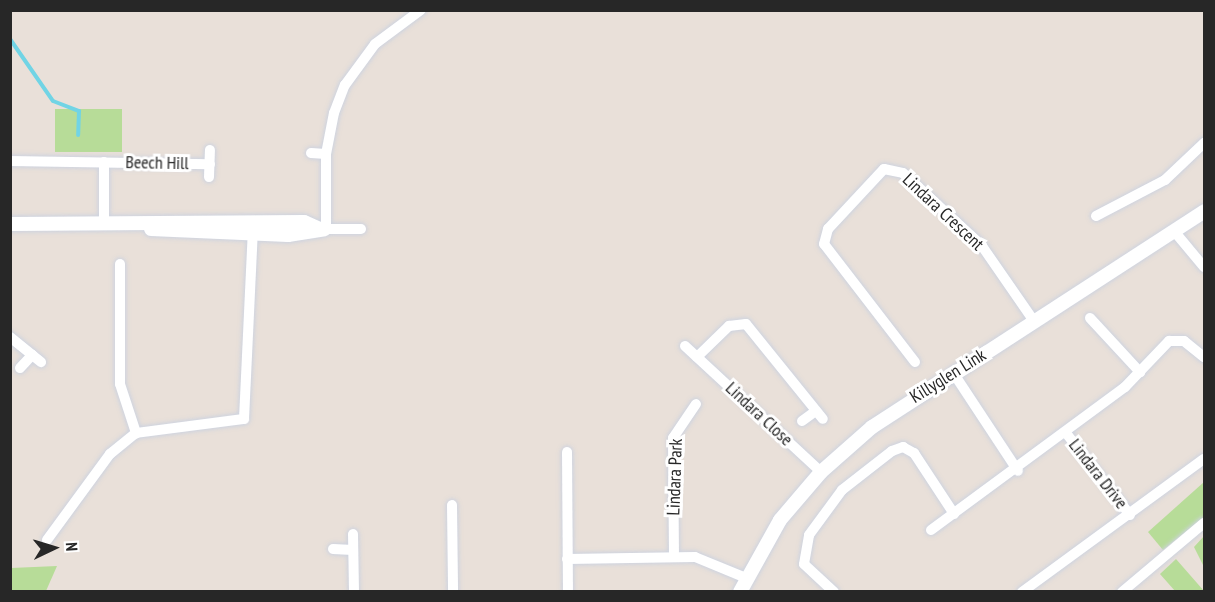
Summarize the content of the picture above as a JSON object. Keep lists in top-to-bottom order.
{
  "streets": {
    "street": [
      "Beech Hill",
      "Lindara Crescent",
      "Killyglen Link",
      "Lindara Close",
      "Lindara Drive",
      "Lindara Park"
    ]
  },
  "crossings": [
    ["Lindara Crescent", "Killyglen Link"],
    ["Killyglen Link", "Lindara Close"]
  ],
  "north": "right"
}
